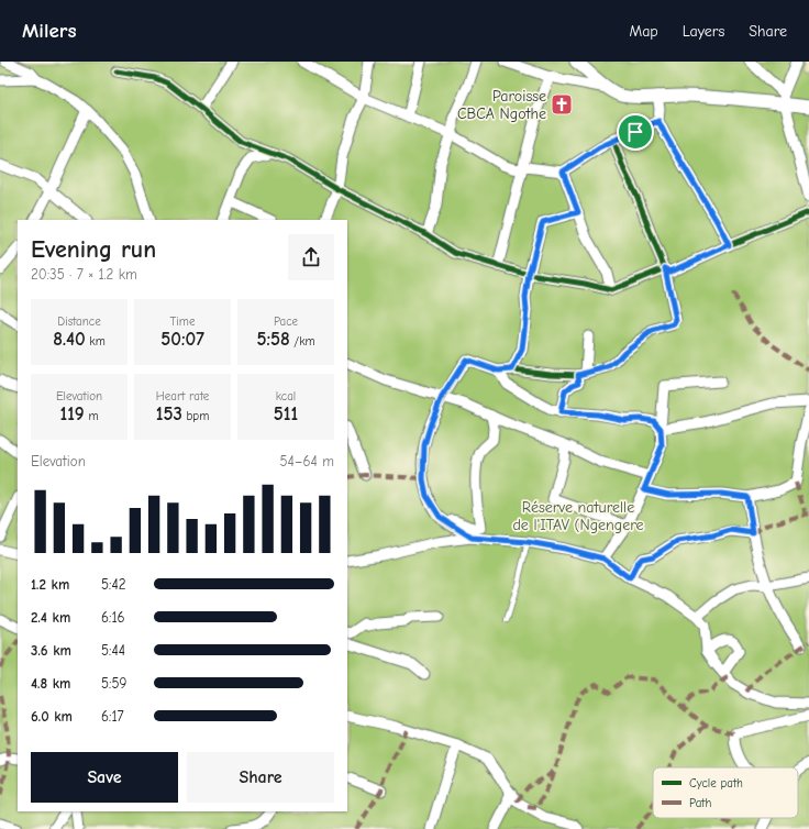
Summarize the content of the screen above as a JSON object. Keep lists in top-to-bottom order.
{
  "parks": ["Réserve naturelle de l'ITAV (Ngengere"],
  "places": {
    "church": ["Paroisse CBCA Ngothe"]
  },
  "legend": ["Cycle path", "Path"],
  "page": {
    "header": "Milers",
    "nav": ["Map", "Layers", "Share"],
    "heading": ["Evening run", "20:35 · 7 × 1.2 km"],
    "stats": [
      ["Distance", "8.40 km"],
      ["Time", "50:07"],
      ["Pace", "5:58 /km"],
      ["Elevation", "119 m"],
      ["Heart rate", "153 bpm"],
      ["kcal", "511"]
    ],
    "chart": ["Elevation", "54–64 m"],
    "list": [
      {
        "name": "1.2 km",
        "note": "5:42"
      },
      {
        "name": "2.4 km",
        "note": "6:16"
      },
      {
        "name": "3.6 km",
        "note": "5:44"
      },
      {
        "name": "4.8 km",
        "note": "5:59"
      },
      {
        "name": "6.0 km",
        "note": "6:17"
      }
    ],
    "buttons": ["Save", "Share"]
  }
}
